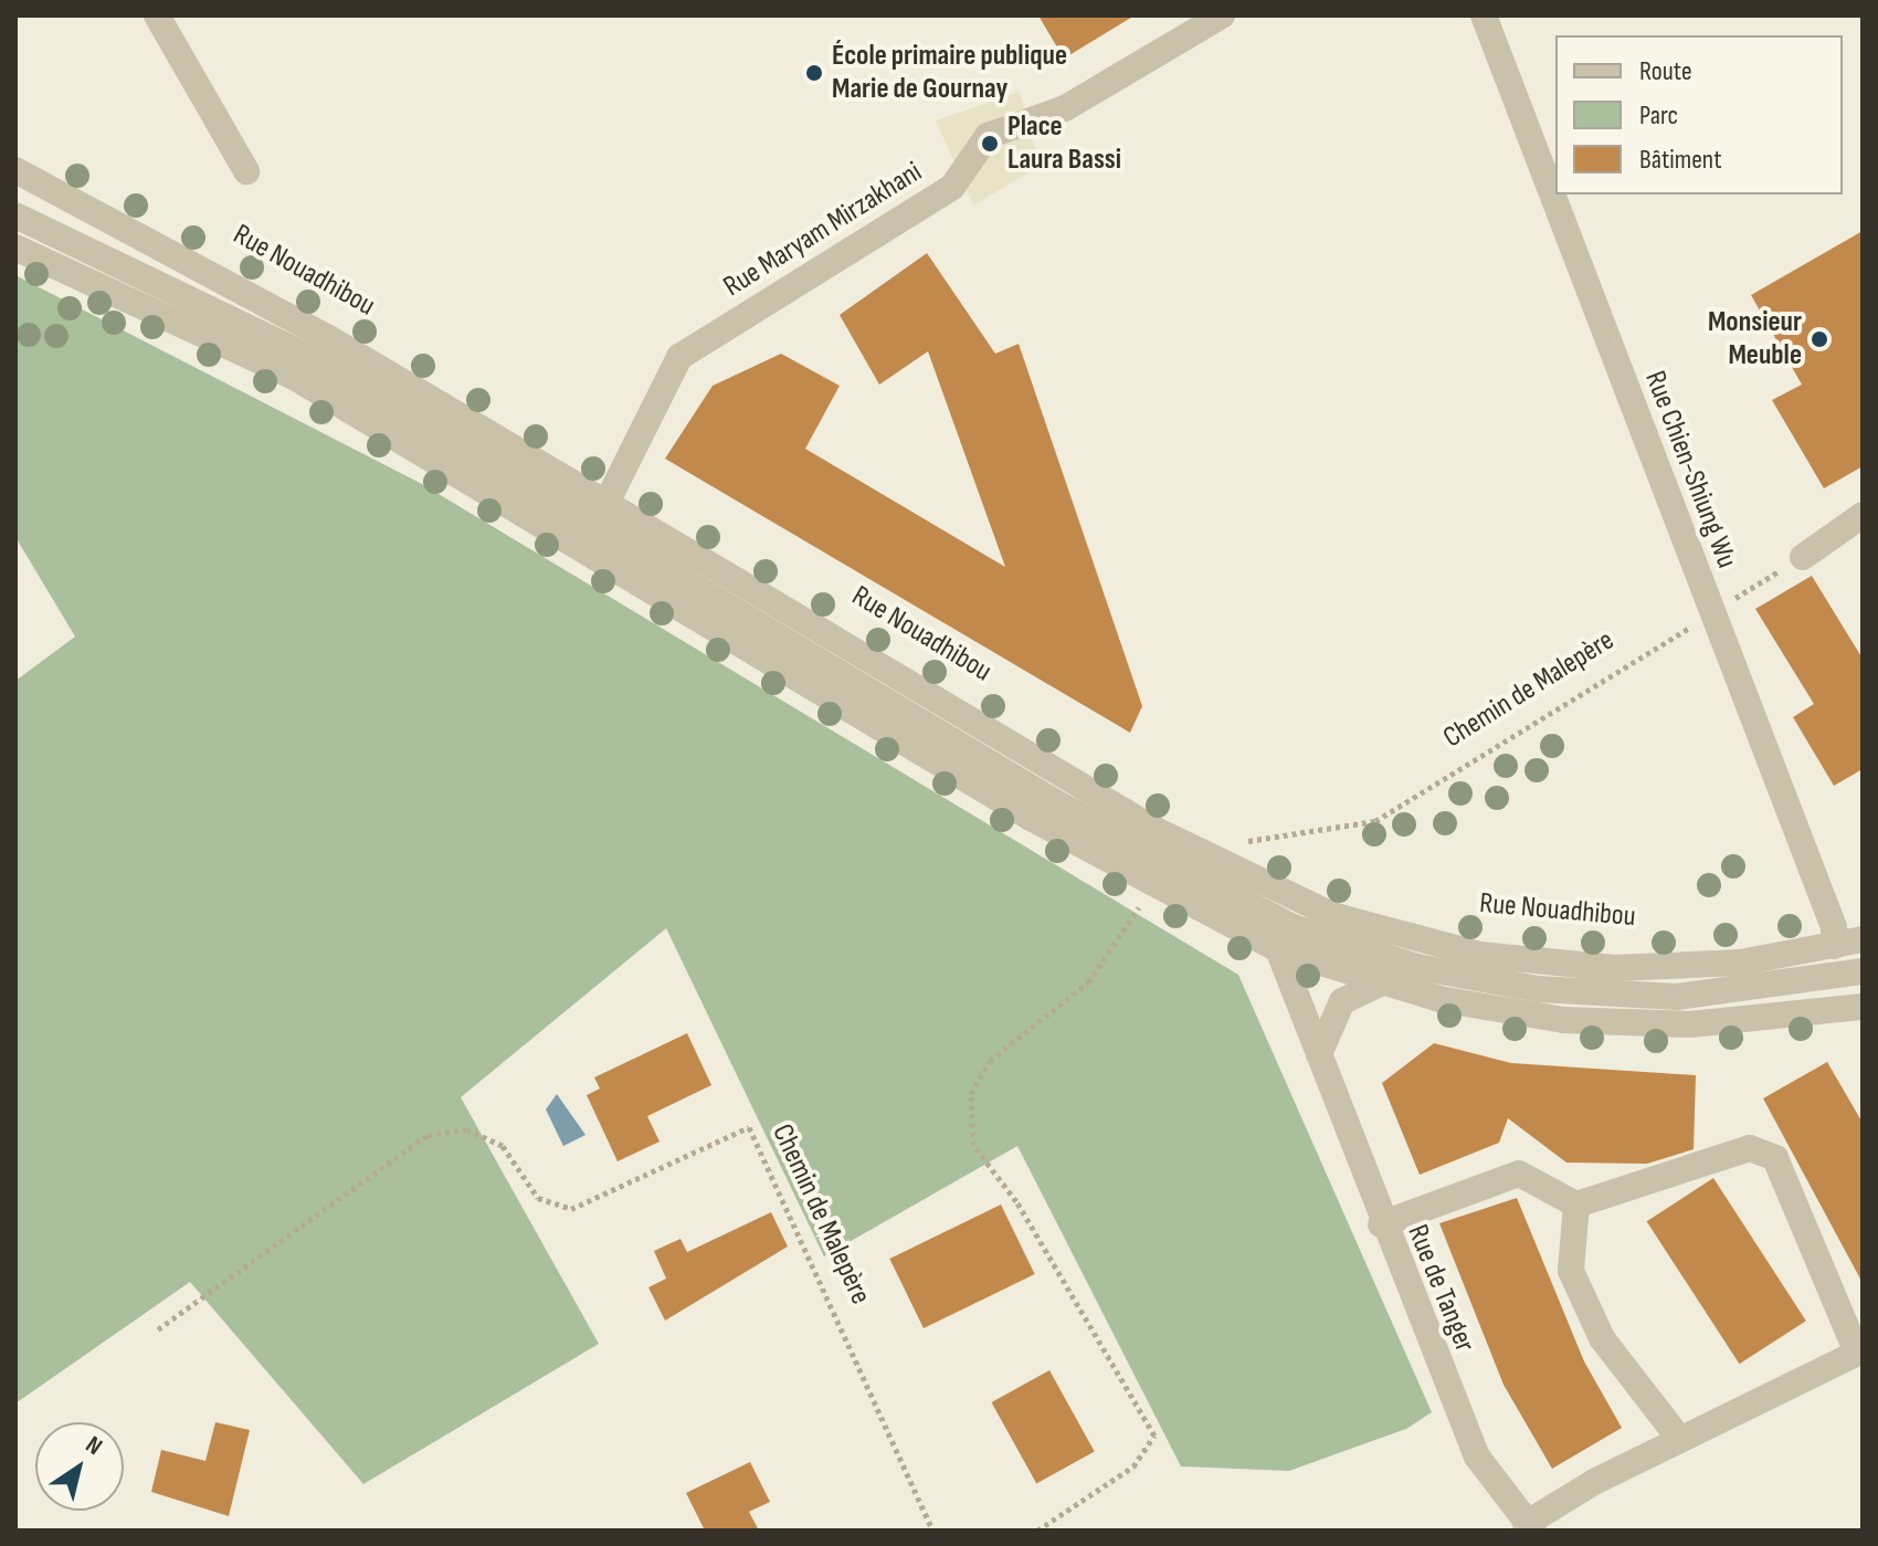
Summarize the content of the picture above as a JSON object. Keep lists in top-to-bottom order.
{
  "streets": {
    "street": [
      "Rue Maryam Mirzakhani",
      "Rue Nouadhibou",
      "Rue Chien-Shiung Wu",
      "Rue de Tanger"
    ],
    "path": ["Chemin de Malepère"]
  },
  "crossings": [
    ["Rue Maryam Mirzakhani", "Rue Nouadhibou"],
    ["Rue Nouadhibou", "Rue Chien-Shiung Wu"],
    ["Rue Nouadhibou", "Chemin de Malepère"],
    ["Rue Chien-Shiung Wu", "Chemin de Malepère"]
  ],
  "places": ["École primaire publique Marie de Gournay", "Place Laura Bassi", "Monsieur Meuble"],
  "legend": ["Route", "Parc", "Bâtiment"],
  "north": "top right"
}
